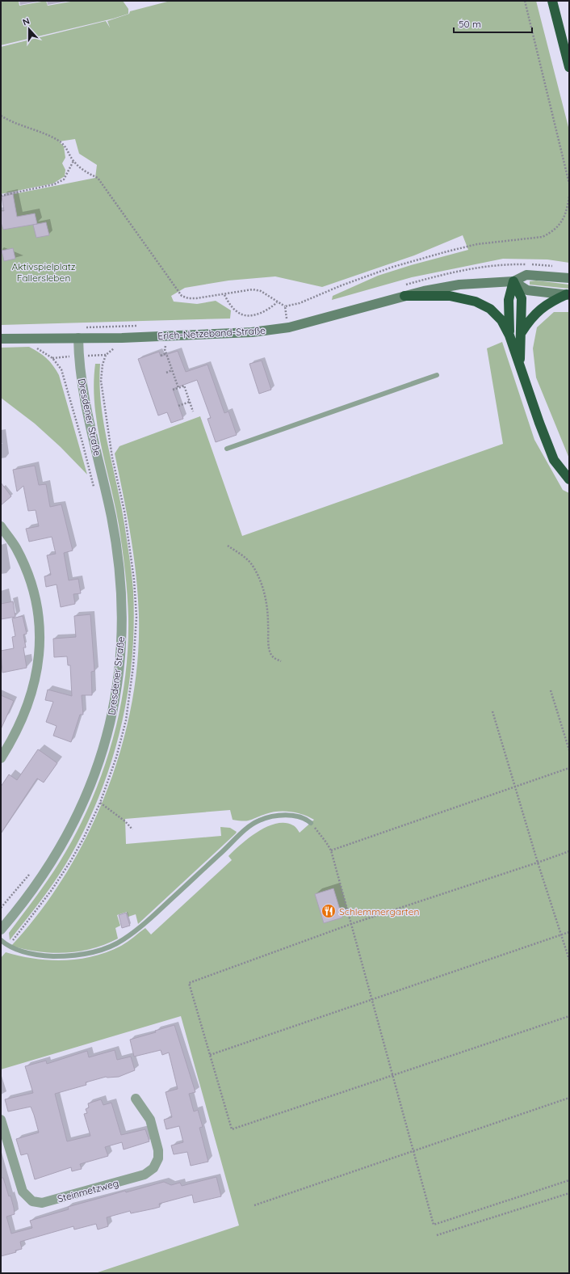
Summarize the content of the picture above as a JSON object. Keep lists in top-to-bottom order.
{
  "streets": {
    "street": ["Erich-Netzeband-Straße", "Dresdener Straße", "Steinmetzweg"]
  },
  "crossings": [
    ["Erich-Netzeband-Straße", "Dresdener Straße"]
  ],
  "parks": ["Aktivspielplatz Fallersleben"],
  "places": {
    "restaurant": ["Schlemmergarten"]
  },
  "scale_bar": "50 m",
  "north": "top"
}
